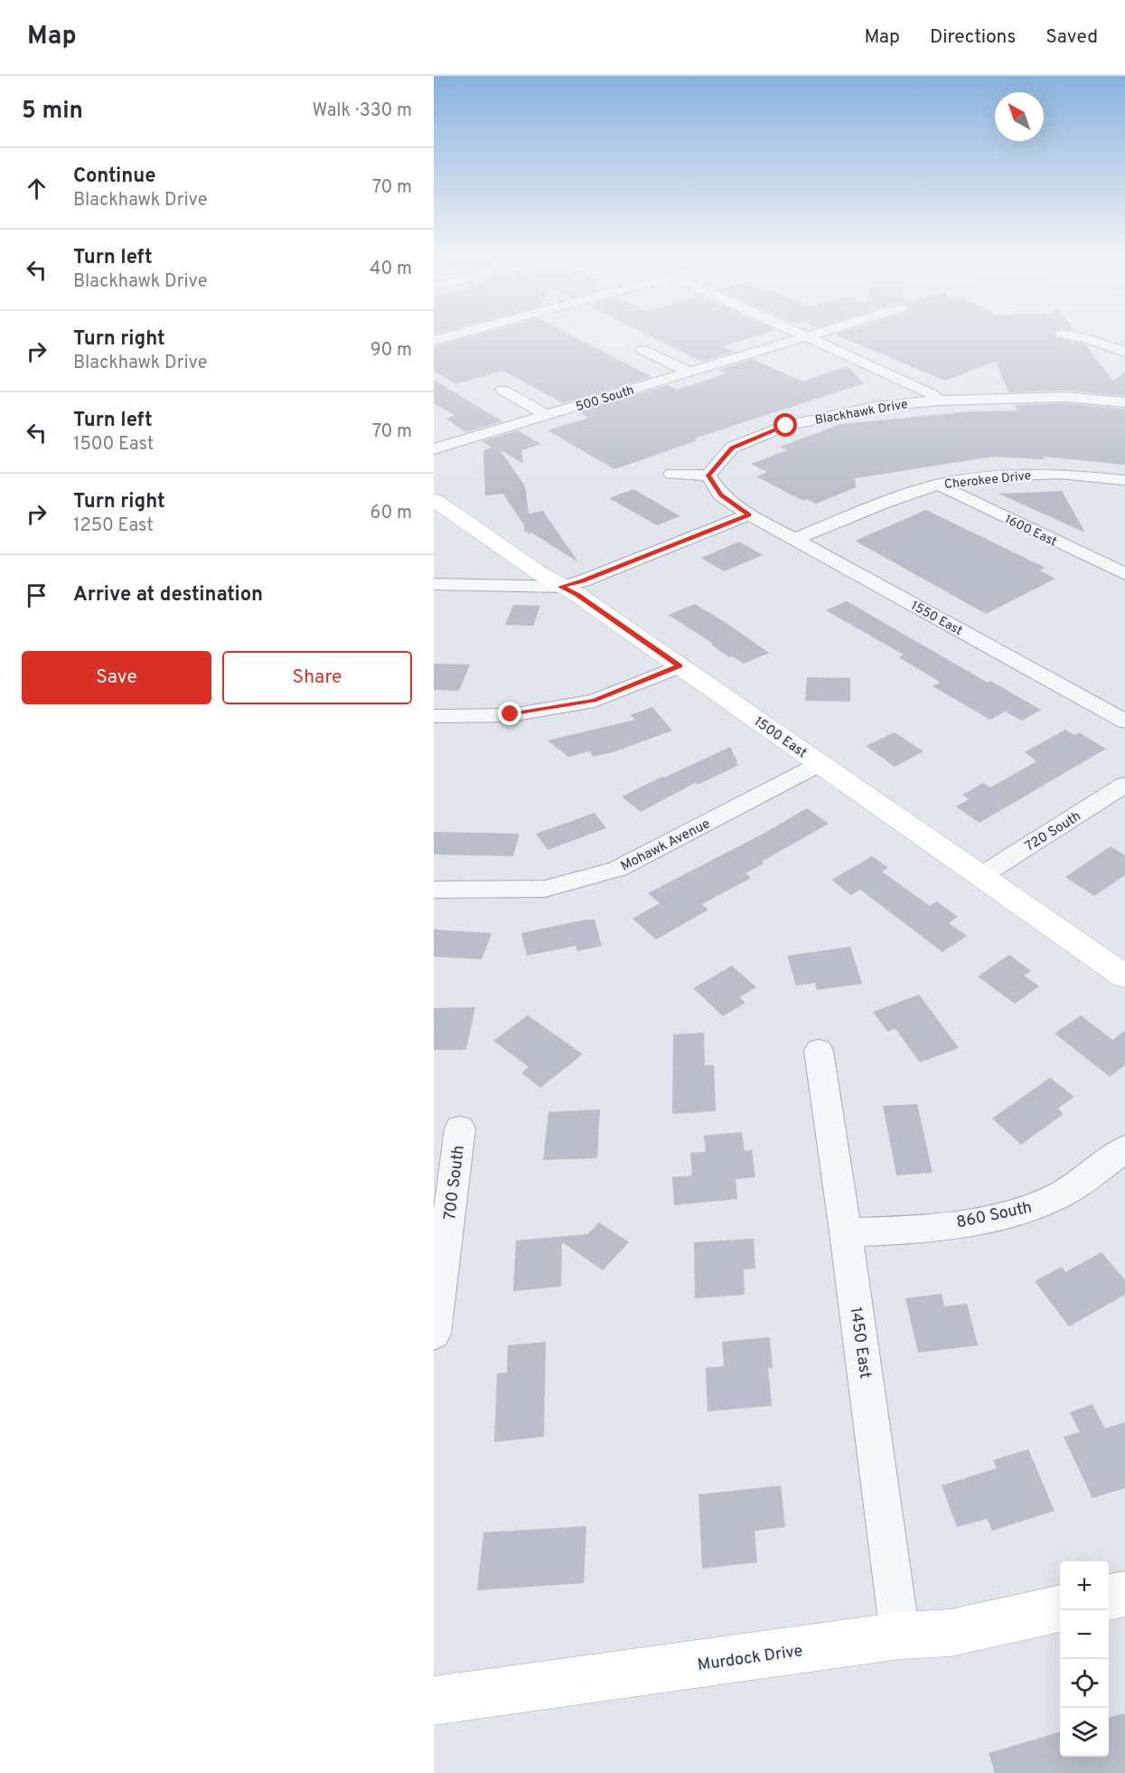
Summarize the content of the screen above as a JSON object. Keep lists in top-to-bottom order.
{
  "streets": {
    "street": [
      "500 South",
      "Blackhawk Drive",
      "Cherokee Drive",
      "1600 East",
      "1550 East",
      "1500 East",
      "720 South",
      "Mohawk Avenue",
      "700 South",
      "860 South",
      "1450 East",
      "Murdock Drive"
    ]
  },
  "crossings": [
    ["Cherokee Drive", "1600 East"],
    ["Cherokee Drive", "1550 East"],
    ["1500 East", "720 South"],
    ["1500 East", "Mohawk Avenue"],
    ["860 South", "1450 East"],
    ["1450 East", "Murdock Drive"]
  ],
  "north": "top left",
  "page": {
    "header": "Map",
    "nav": ["Map", "Directions", "Saved"],
    "heading": ["5 min", "Walk · 330 m"],
    "list": [
      ["Continue", "Blackhawk Drive", "70 m"],
      ["Turn left", "Blackhawk Drive", "40 m"],
      ["Turn right", "Blackhawk Drive", "90 m"],
      ["Turn left", "1500 East", "70 m"],
      ["Turn right", "1250 East", "60 m"],
      "Arrive at destination"
    ],
    "buttons": ["Save", "Share"],
    "map_buttons": ["+", "−"]
  }
}
